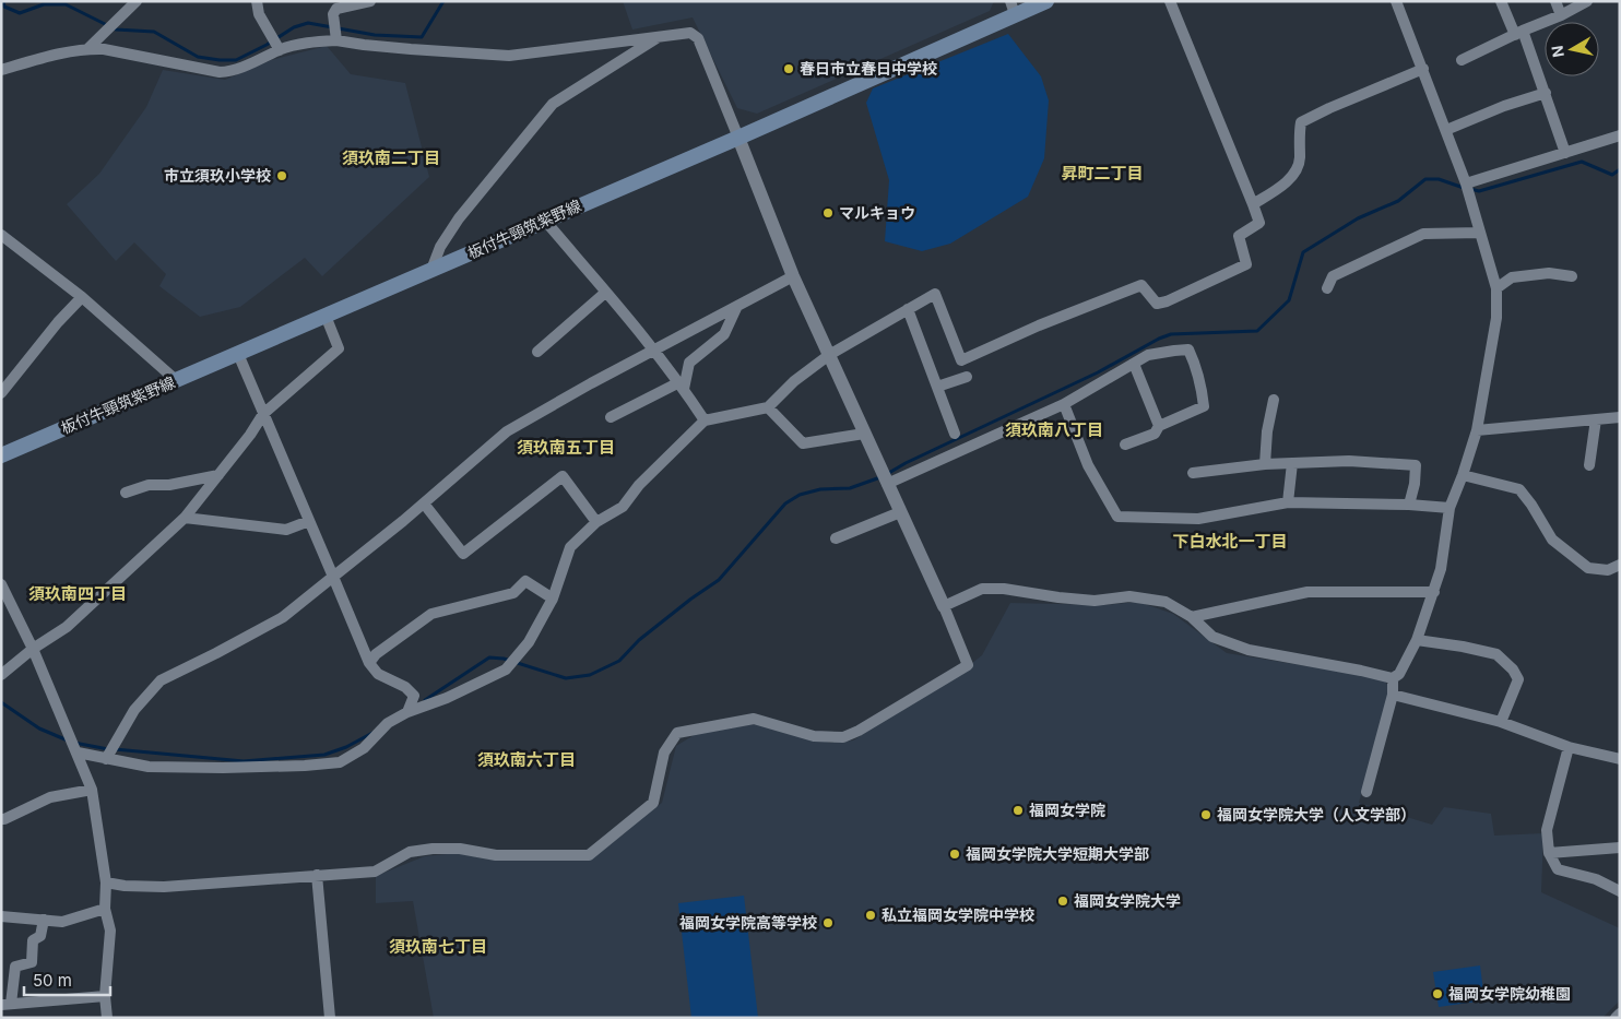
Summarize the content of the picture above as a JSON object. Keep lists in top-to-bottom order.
{
  "streets": {
    "main road": ["板付牛頸筑紫野線"]
  },
  "districts": [
    "須玖南二丁目",
    "昇町二丁目",
    "須玖南八丁目",
    "須玖南五丁目",
    "下白水北一丁目",
    "須玖南四丁目",
    "須玖南六丁目",
    "須玖南七丁目"
  ],
  "places": [
    "春日市立春日中学校",
    "市立須玖小学校",
    "マルキョウ",
    "福岡女学院",
    "福岡女学院大学（人文学部）",
    "福岡女学院大学短期大学部",
    "福岡女学院大学",
    "私立福岡女学院中学校",
    "福岡女学院高等学校",
    "福岡女学院幼稚園"
  ],
  "scale_bar": "50 m",
  "north": "left"
}
